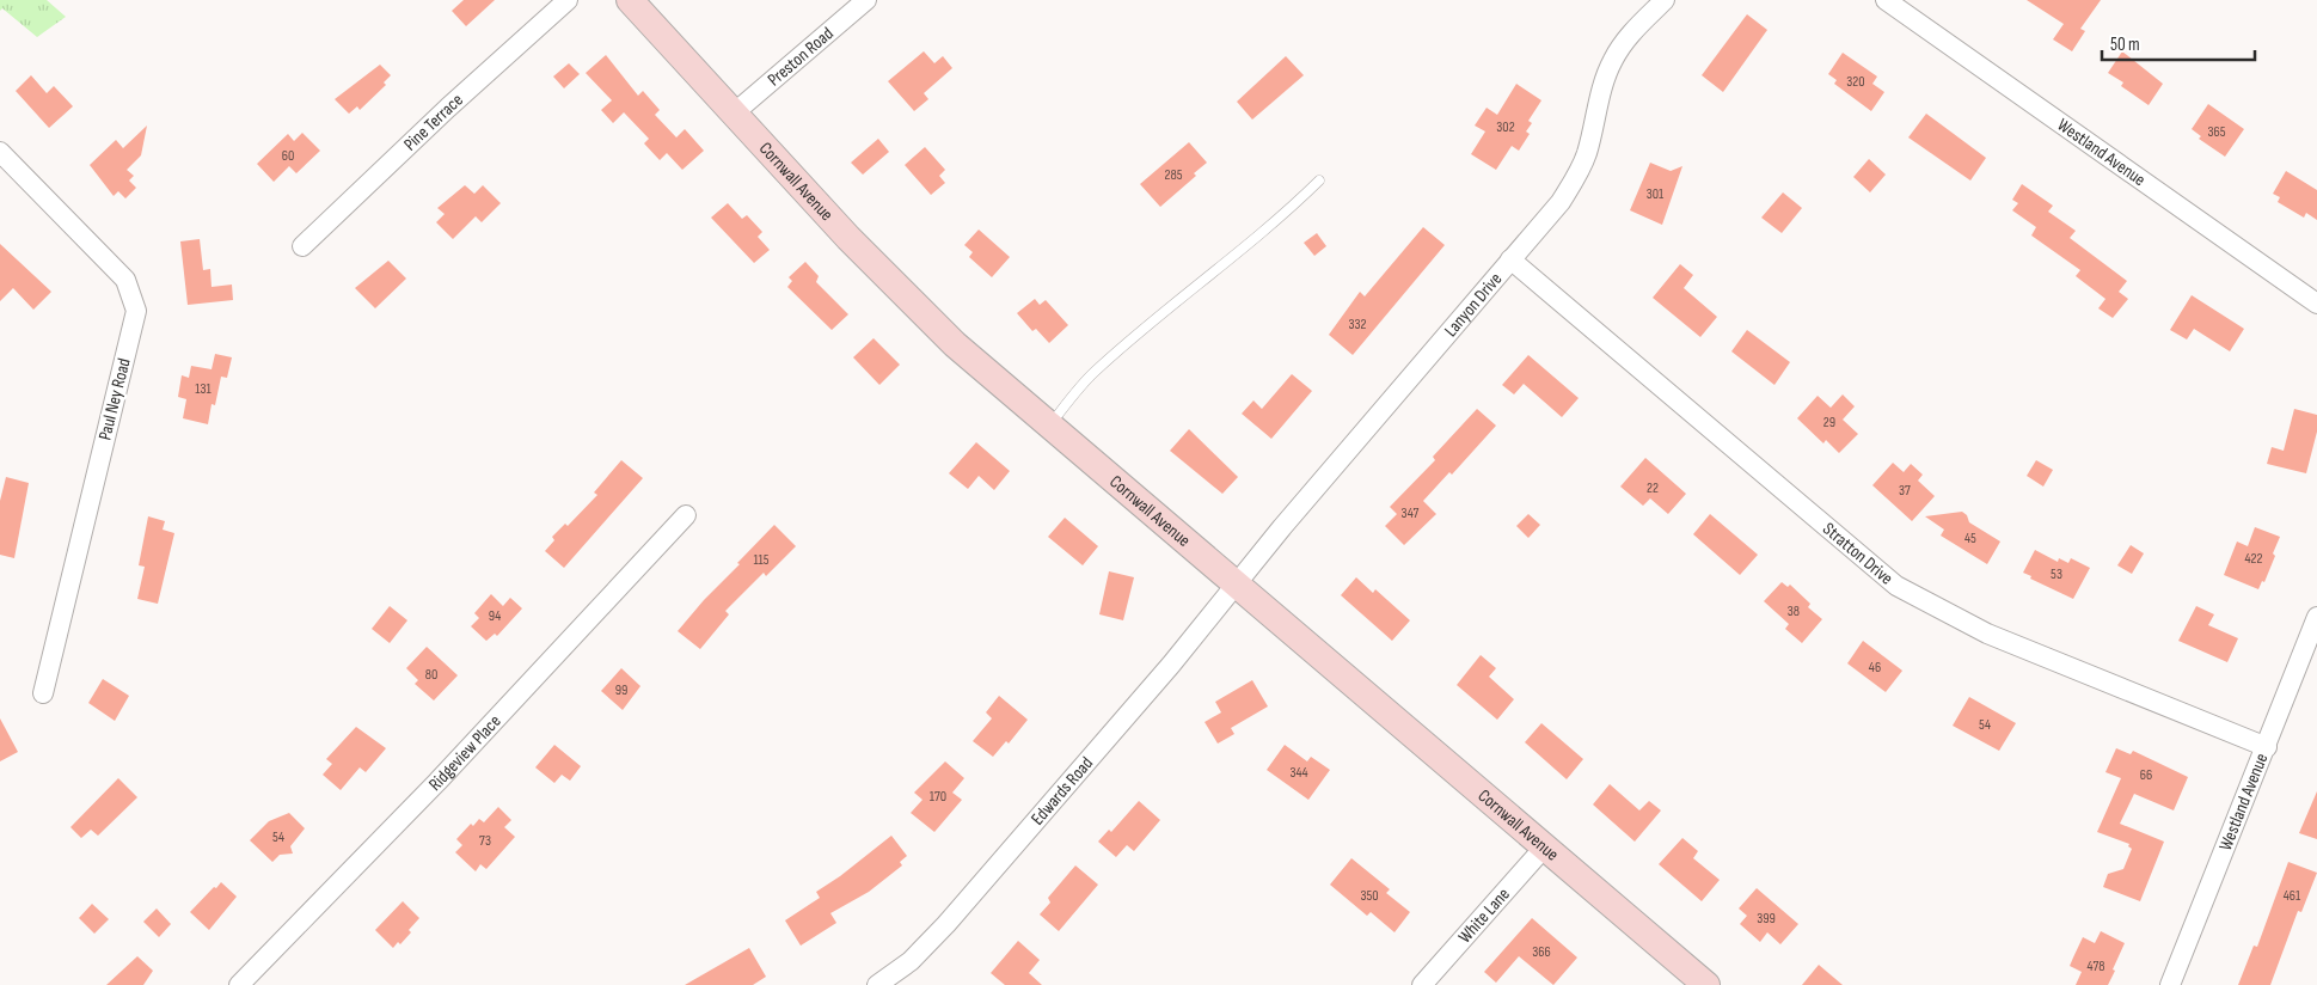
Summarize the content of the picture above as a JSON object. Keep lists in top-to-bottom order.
{
  "streets": {
    "street": [
      "Preston Road",
      "Pine Terrace",
      "Westland Avenue",
      "Cornwall Avenue",
      "Lanyon Drive",
      "Paul Ney Road",
      "Stratton Drive",
      "Ridgeview Place",
      "Edwards Road",
      "White Lane"
    ]
  },
  "crossings": [
    ["Preston Road", "Cornwall Avenue"],
    ["Westland Avenue", "Stratton Drive"],
    ["Cornwall Avenue", "Lanyon Drive"],
    ["Cornwall Avenue", "Edwards Road"],
    ["Cornwall Avenue", "White Lane"],
    ["Lanyon Drive", "Stratton Drive"],
    ["Lanyon Drive", "Edwards Road"]
  ],
  "house_numbers": [
    "320",
    "302",
    "365",
    "60",
    "285",
    "301",
    "332",
    "131",
    "29",
    "22",
    "37",
    "347",
    "45",
    "422",
    "115",
    "53",
    "38",
    "94",
    "46",
    "80",
    "99",
    "54",
    "344",
    "66",
    "170",
    "54",
    "73",
    "350",
    "461",
    "399",
    "366",
    "478"
  ],
  "scale_bar": "50 m"
}
